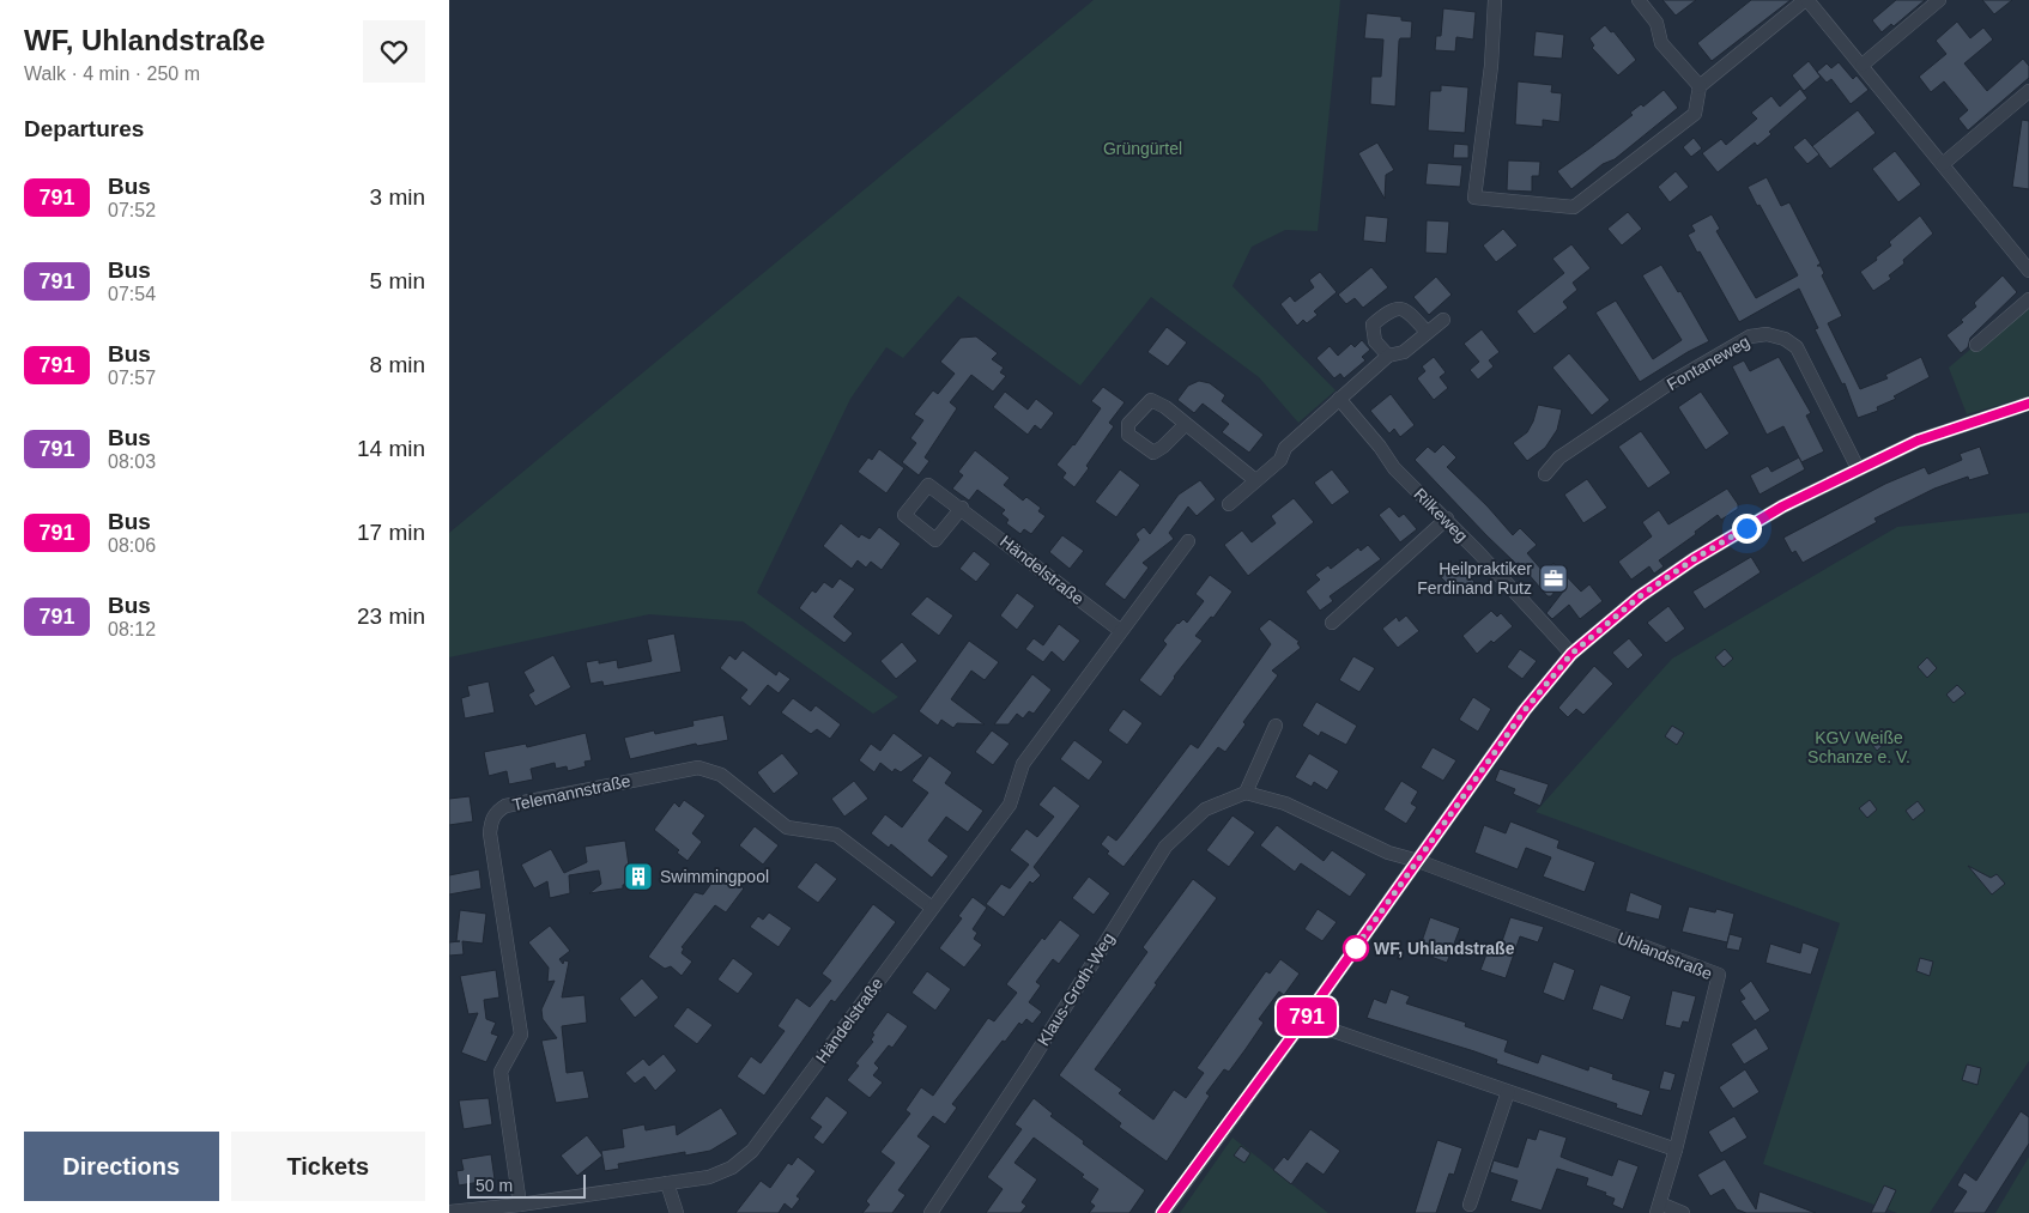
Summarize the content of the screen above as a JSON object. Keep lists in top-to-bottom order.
{
  "streets": {
    "street": [
      "Fontaneweg",
      "Rilkeweg",
      "Händelstraße",
      "Telemannstraße",
      "Uhlandstraße",
      "Klaus-Groth-Weg"
    ]
  },
  "crossings": [
    ["Händelstraße", "Telemannstraße"]
  ],
  "parks": ["Grüngürtel", "KGV Weiße Schanze e. V."],
  "places": {
    "office": ["Heilpraktiker Ferdinand Rutz"],
    "building": ["Swimmingpool"],
    "other": ["WF, Uhlandstraße"]
  },
  "lines": ["bus line 791"],
  "scale_bar": "50 m",
  "page": {
    "heading": [
      ["WF, Uhlandstraße", "Walk · 4 min · 250 m"],
      "Departures"
    ],
    "on_map": "791",
    "list": [
      {
        "mark": "791",
        "name": "Bus",
        "note": "07:52",
        "value": "3 min"
      },
      {
        "mark": "791",
        "name": "Bus",
        "note": "07:54",
        "value": "5 min"
      },
      {
        "mark": "791",
        "name": "Bus",
        "note": "07:57",
        "value": "8 min"
      },
      {
        "mark": "791",
        "name": "Bus",
        "note": "08:03",
        "value": "14 min"
      },
      {
        "mark": "791",
        "name": "Bus",
        "note": "08:06",
        "value": "17 min"
      },
      {
        "mark": "791",
        "name": "Bus",
        "note": "08:12",
        "value": "23 min"
      }
    ],
    "buttons": ["Directions", "Tickets"],
    "scale": "50 m"
  }
}
